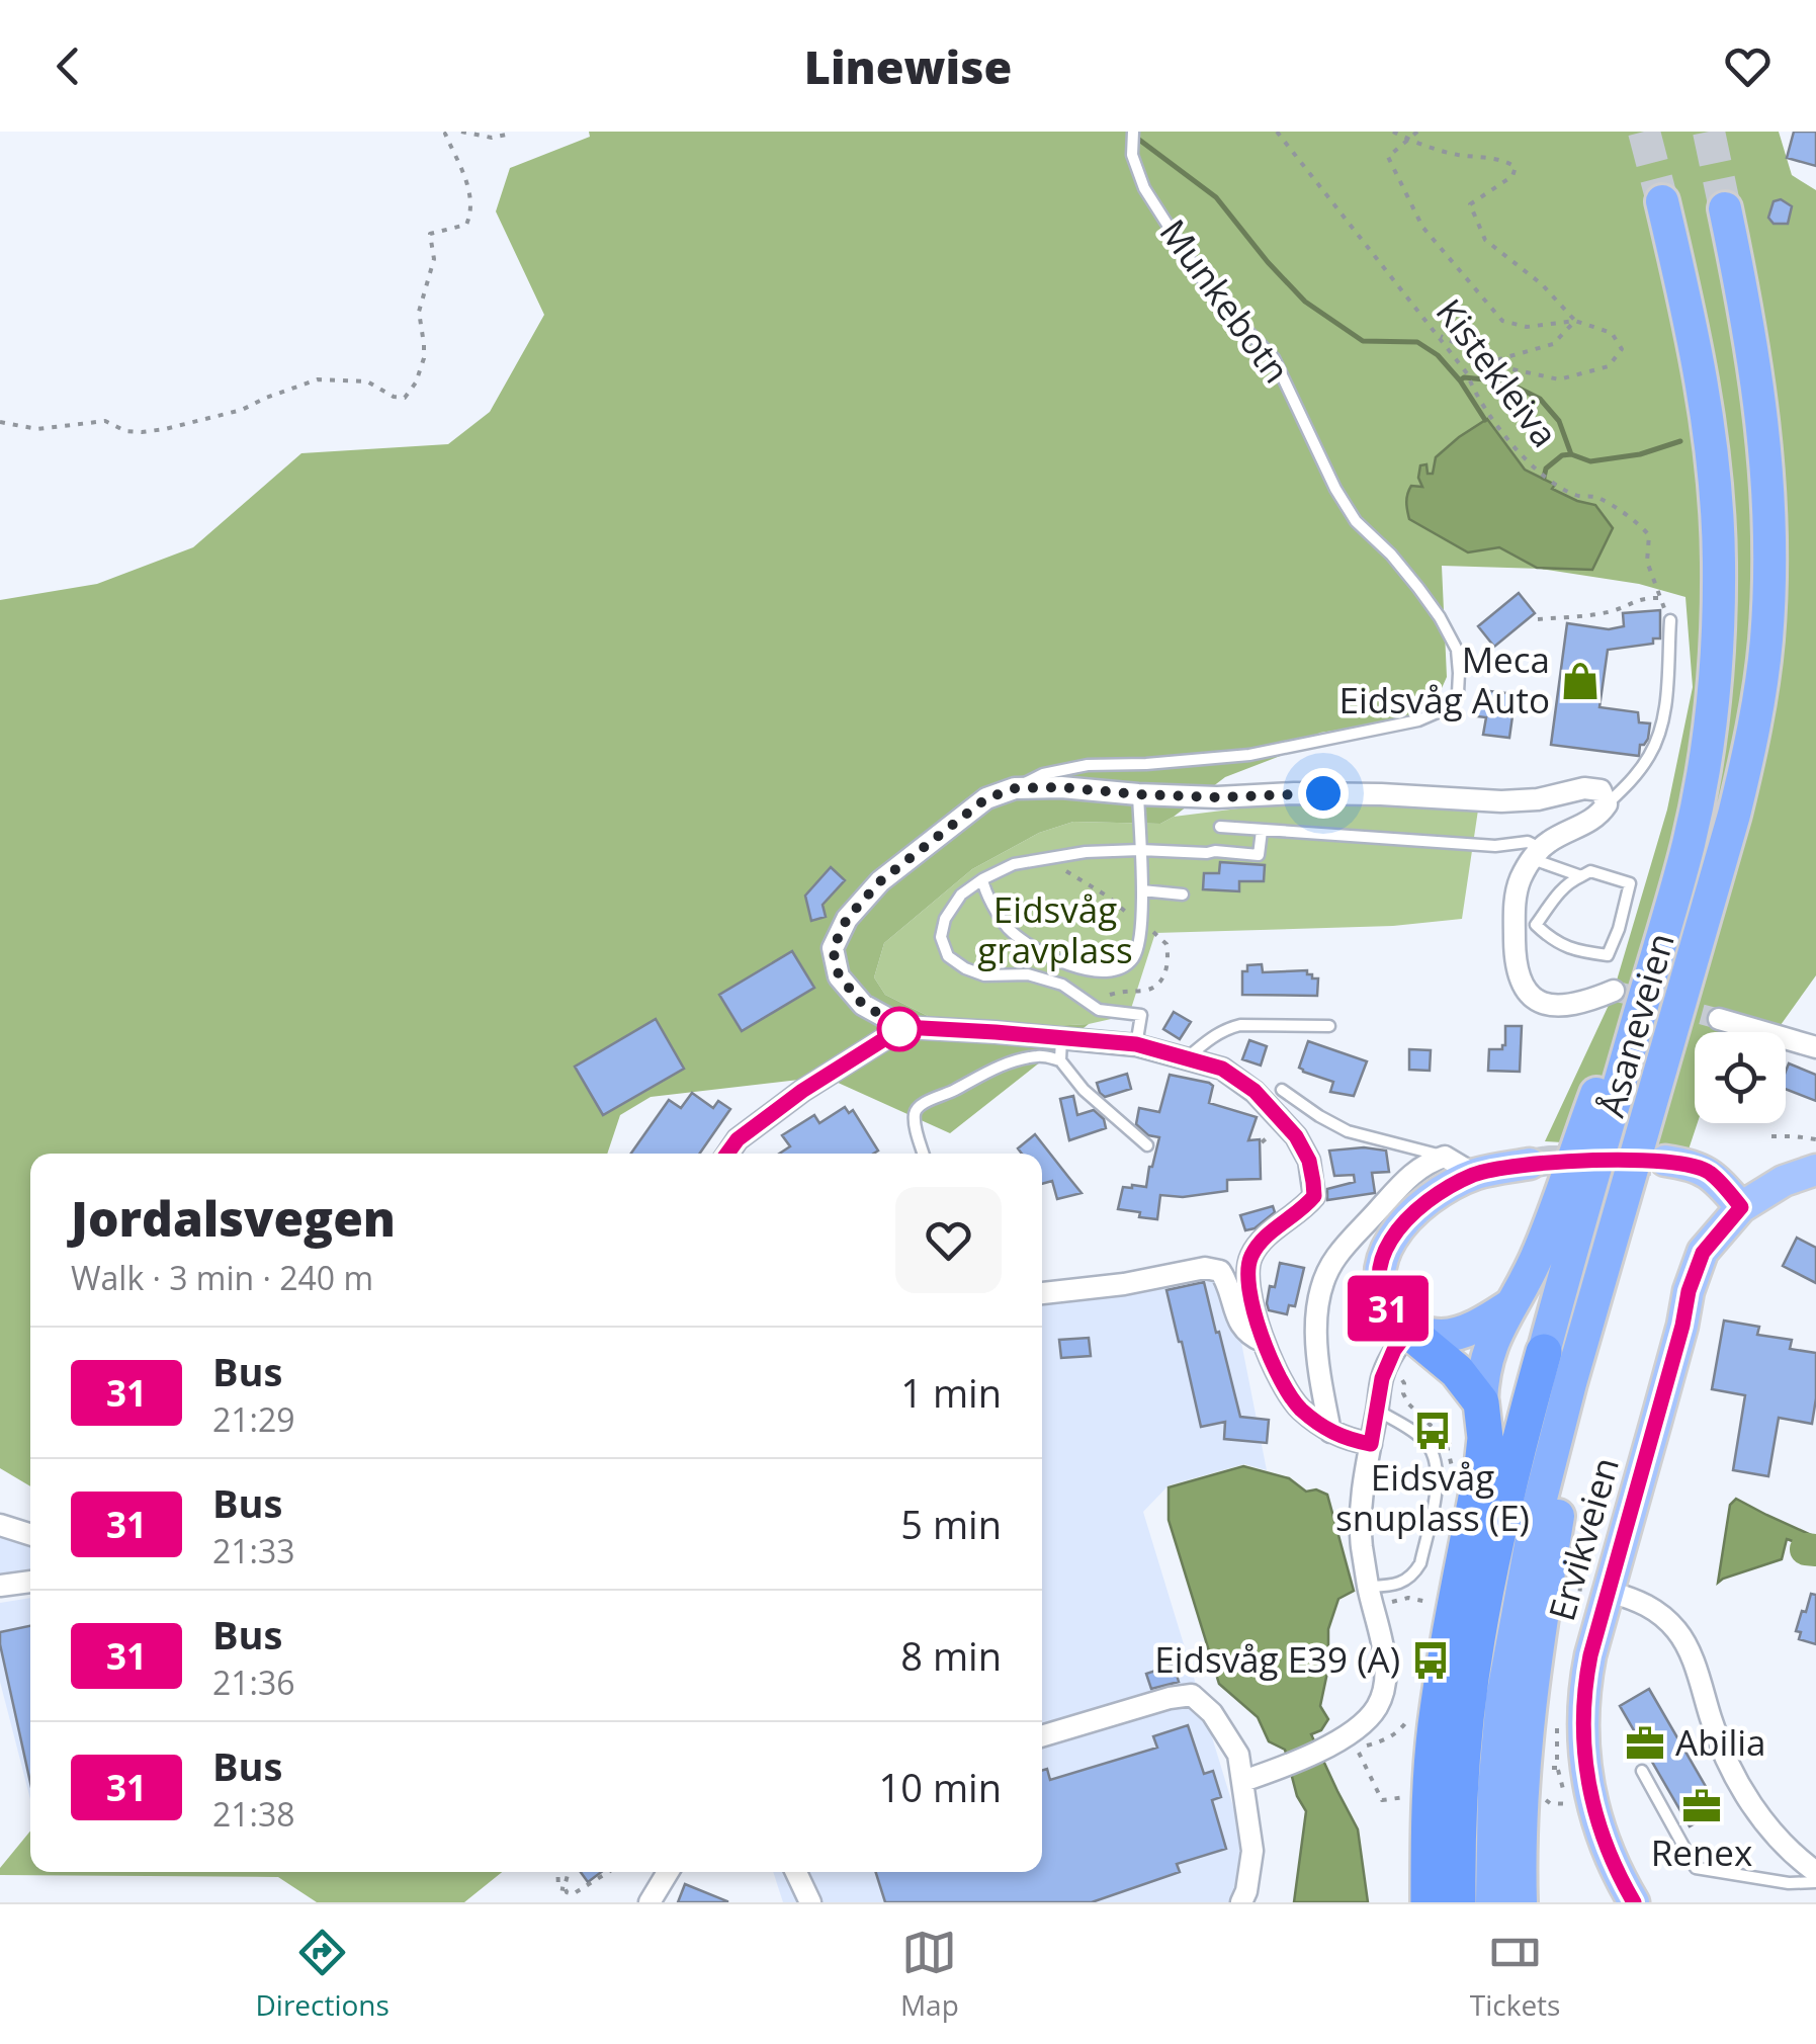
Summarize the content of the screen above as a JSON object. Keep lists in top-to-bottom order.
{
  "streets": {
    "highway": ["Åsaneveien"],
    "main road": ["Ervikveien"],
    "lane": ["Munkebotn"],
    "path": ["Kistekleiva"]
  },
  "parks": ["Eidsvåg gravplass"],
  "places": {
    "shop": ["Meca Eidsvåg Auto"],
    "bus stop": ["Eidsvåg snuplass (E)", "Eidsvåg E39 (A)"],
    "office": ["Abilia", "Renex"]
  },
  "lines": ["bus line 31"],
  "page": {
    "header": "Linewise",
    "on_map": "31",
    "heading": ["Jordalsvegen", "Walk · 3 min · 240 m"],
    "list": [
      {
        "mark": "31",
        "name": "Bus",
        "note": "21:29",
        "value": "1 min"
      },
      {
        "mark": "31",
        "name": "Bus",
        "note": "21:33",
        "value": "5 min"
      },
      {
        "mark": "31",
        "name": "Bus",
        "note": "21:36",
        "value": "8 min"
      },
      {
        "mark": "31",
        "name": "Bus",
        "note": "21:38",
        "value": "10 min"
      }
    ],
    "tabs": ["Directions", "Map", "Tickets"]
  }
}
